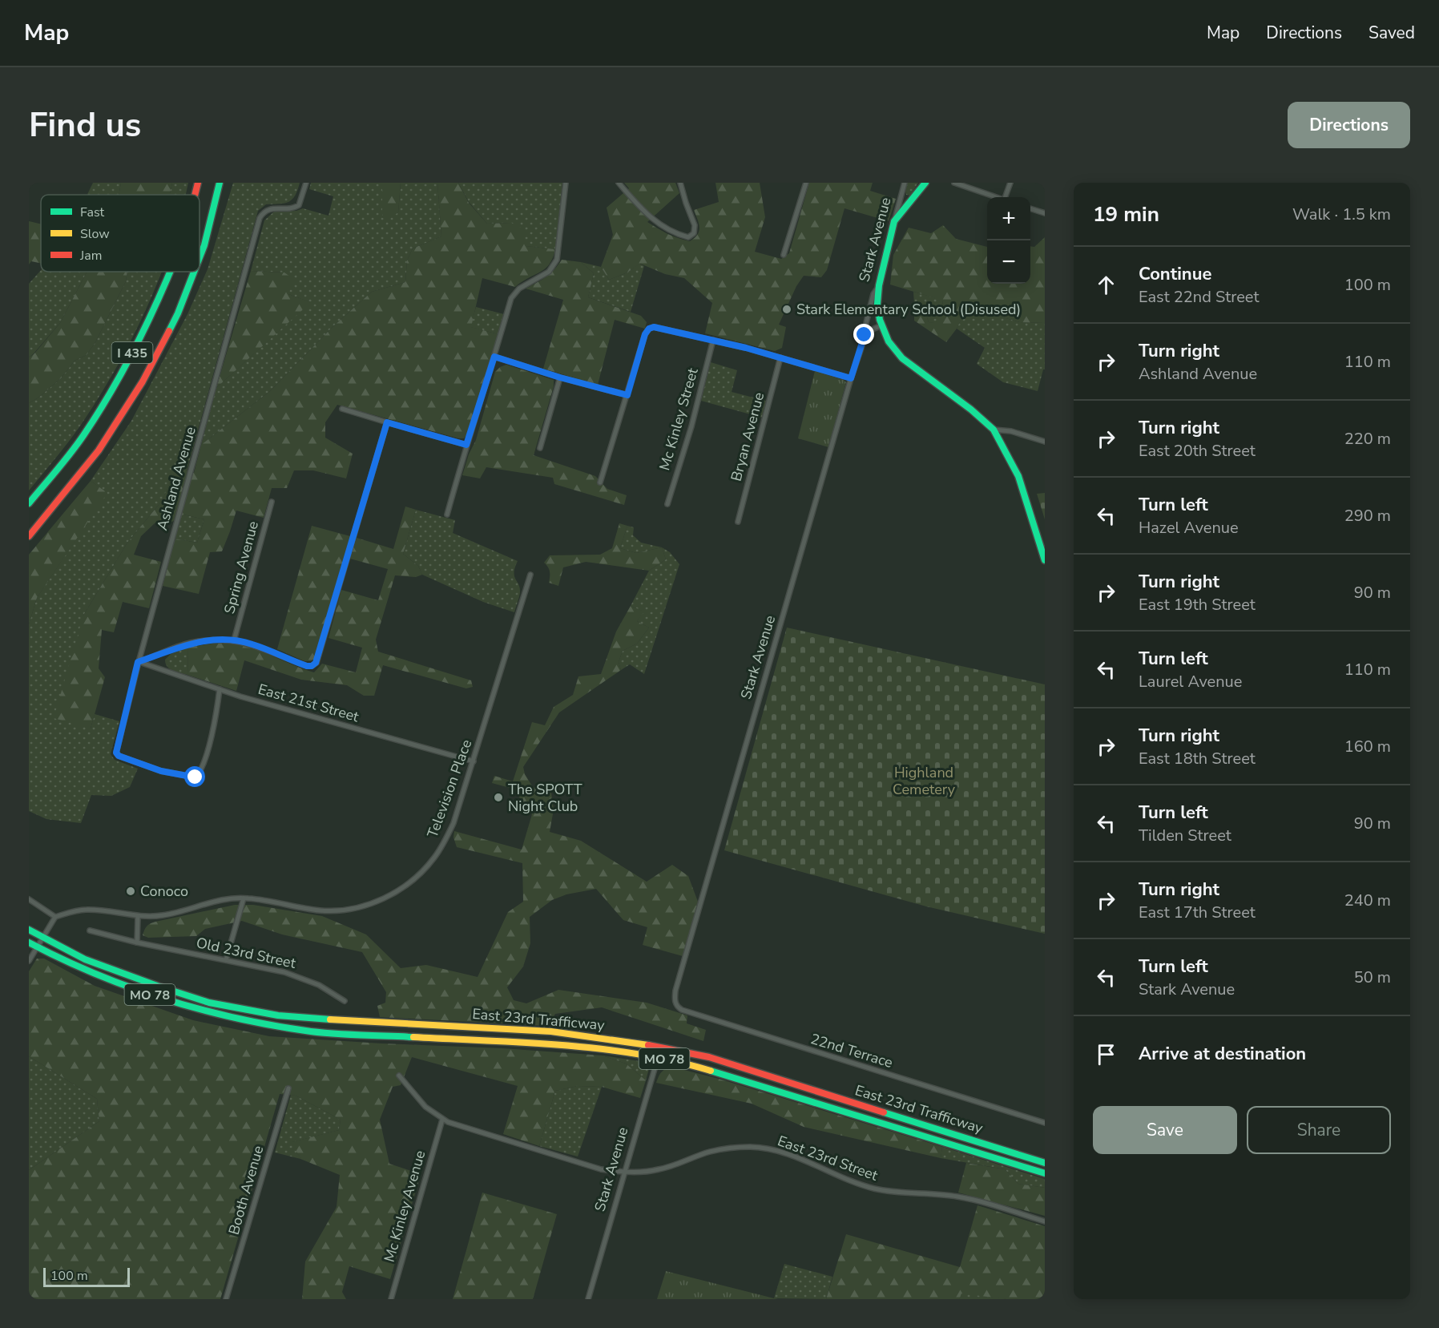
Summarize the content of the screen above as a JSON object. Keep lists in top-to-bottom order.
{
  "streets": {
    "main road": [
      "Stark Avenue",
      "I 435",
      "MO 78",
      "East 23rd Trafficway"
    ],
    "street": [
      "Mc Kinley Street",
      "Bryan Avenue",
      "Ashland Avenue",
      "Spring Avenue",
      "East 21st Street",
      "Television Place",
      "Old 23rd Street",
      "22nd Terrace",
      "East 23rd Street",
      "Booth Avenue",
      "Mc Kinley Avenue"
    ]
  },
  "crossings": [
    ["Stark Avenue", "East 23rd Trafficway"],
    ["Stark Avenue", "22nd Terrace"],
    ["Stark Avenue", "East 23rd Street"],
    ["Ashland Avenue", "East 21st Street"],
    ["East 21st Street", "Television Place"],
    ["East 23rd Street", "Mc Kinley Avenue"]
  ],
  "parks": ["Highland Cemetery"],
  "places": ["Stark Elementary School (Disused)", "The SPOTT Night Club", "Conoco"],
  "legend": ["Fast", "Slow", "Jam"],
  "scale_bar": "100 m",
  "page": {
    "header": "Map",
    "nav": ["Map", "Directions", "Saved"],
    "buttons": [
      "Directions",
      ["Save", "Share"]
    ],
    "title": "Find us",
    "heading": ["19 min", "Walk · 1.5 km"],
    "map_buttons": ["+", "−"],
    "list": [
      ["Continue", "East 22nd Street", "100 m"],
      ["Turn right", "Ashland Avenue", "110 m"],
      ["Turn right", "East 20th Street", "220 m"],
      ["Turn left", "Hazel Avenue", "290 m"],
      ["Turn right", "East 19th Street", "90 m"],
      ["Turn left", "Laurel Avenue", "110 m"],
      ["Turn right", "East 18th Street", "160 m"],
      ["Turn left", "Tilden Street", "90 m"],
      ["Turn right", "East 17th Street", "240 m"],
      ["Turn left", "Stark Avenue", "50 m"],
      "Arrive at destination"
    ],
    "scale": "100 m"
  }
}
